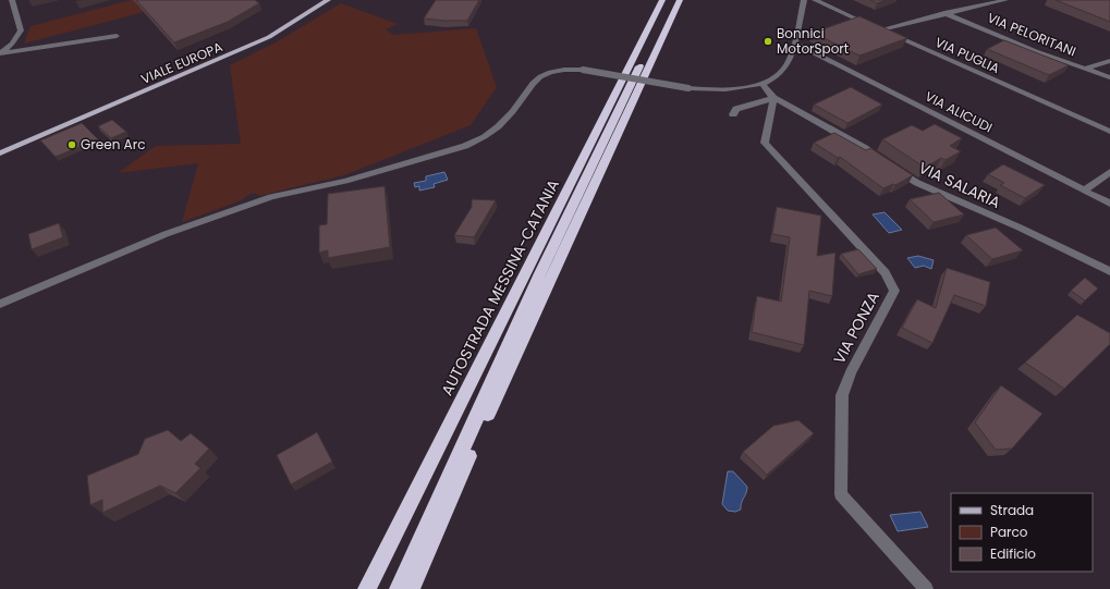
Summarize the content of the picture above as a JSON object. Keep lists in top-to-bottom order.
{
  "streets": {
    "highway": ["AUTOSTRADA MESSINA-CATANIA"],
    "main road": ["VIALE EUROPA"],
    "street": [
      "VIA PELORITANI",
      "VIA PUGLIA",
      "VIA ALICUDI",
      "VIA SALARIA",
      "VIA PONZA"
    ]
  },
  "crossings": [
    ["VIA SALARIA", "VIA PONZA"]
  ],
  "places": ["Bonnici MotorSport", "Green Arc"],
  "legend": ["Strada", "Parco", "Edificio"]
}
